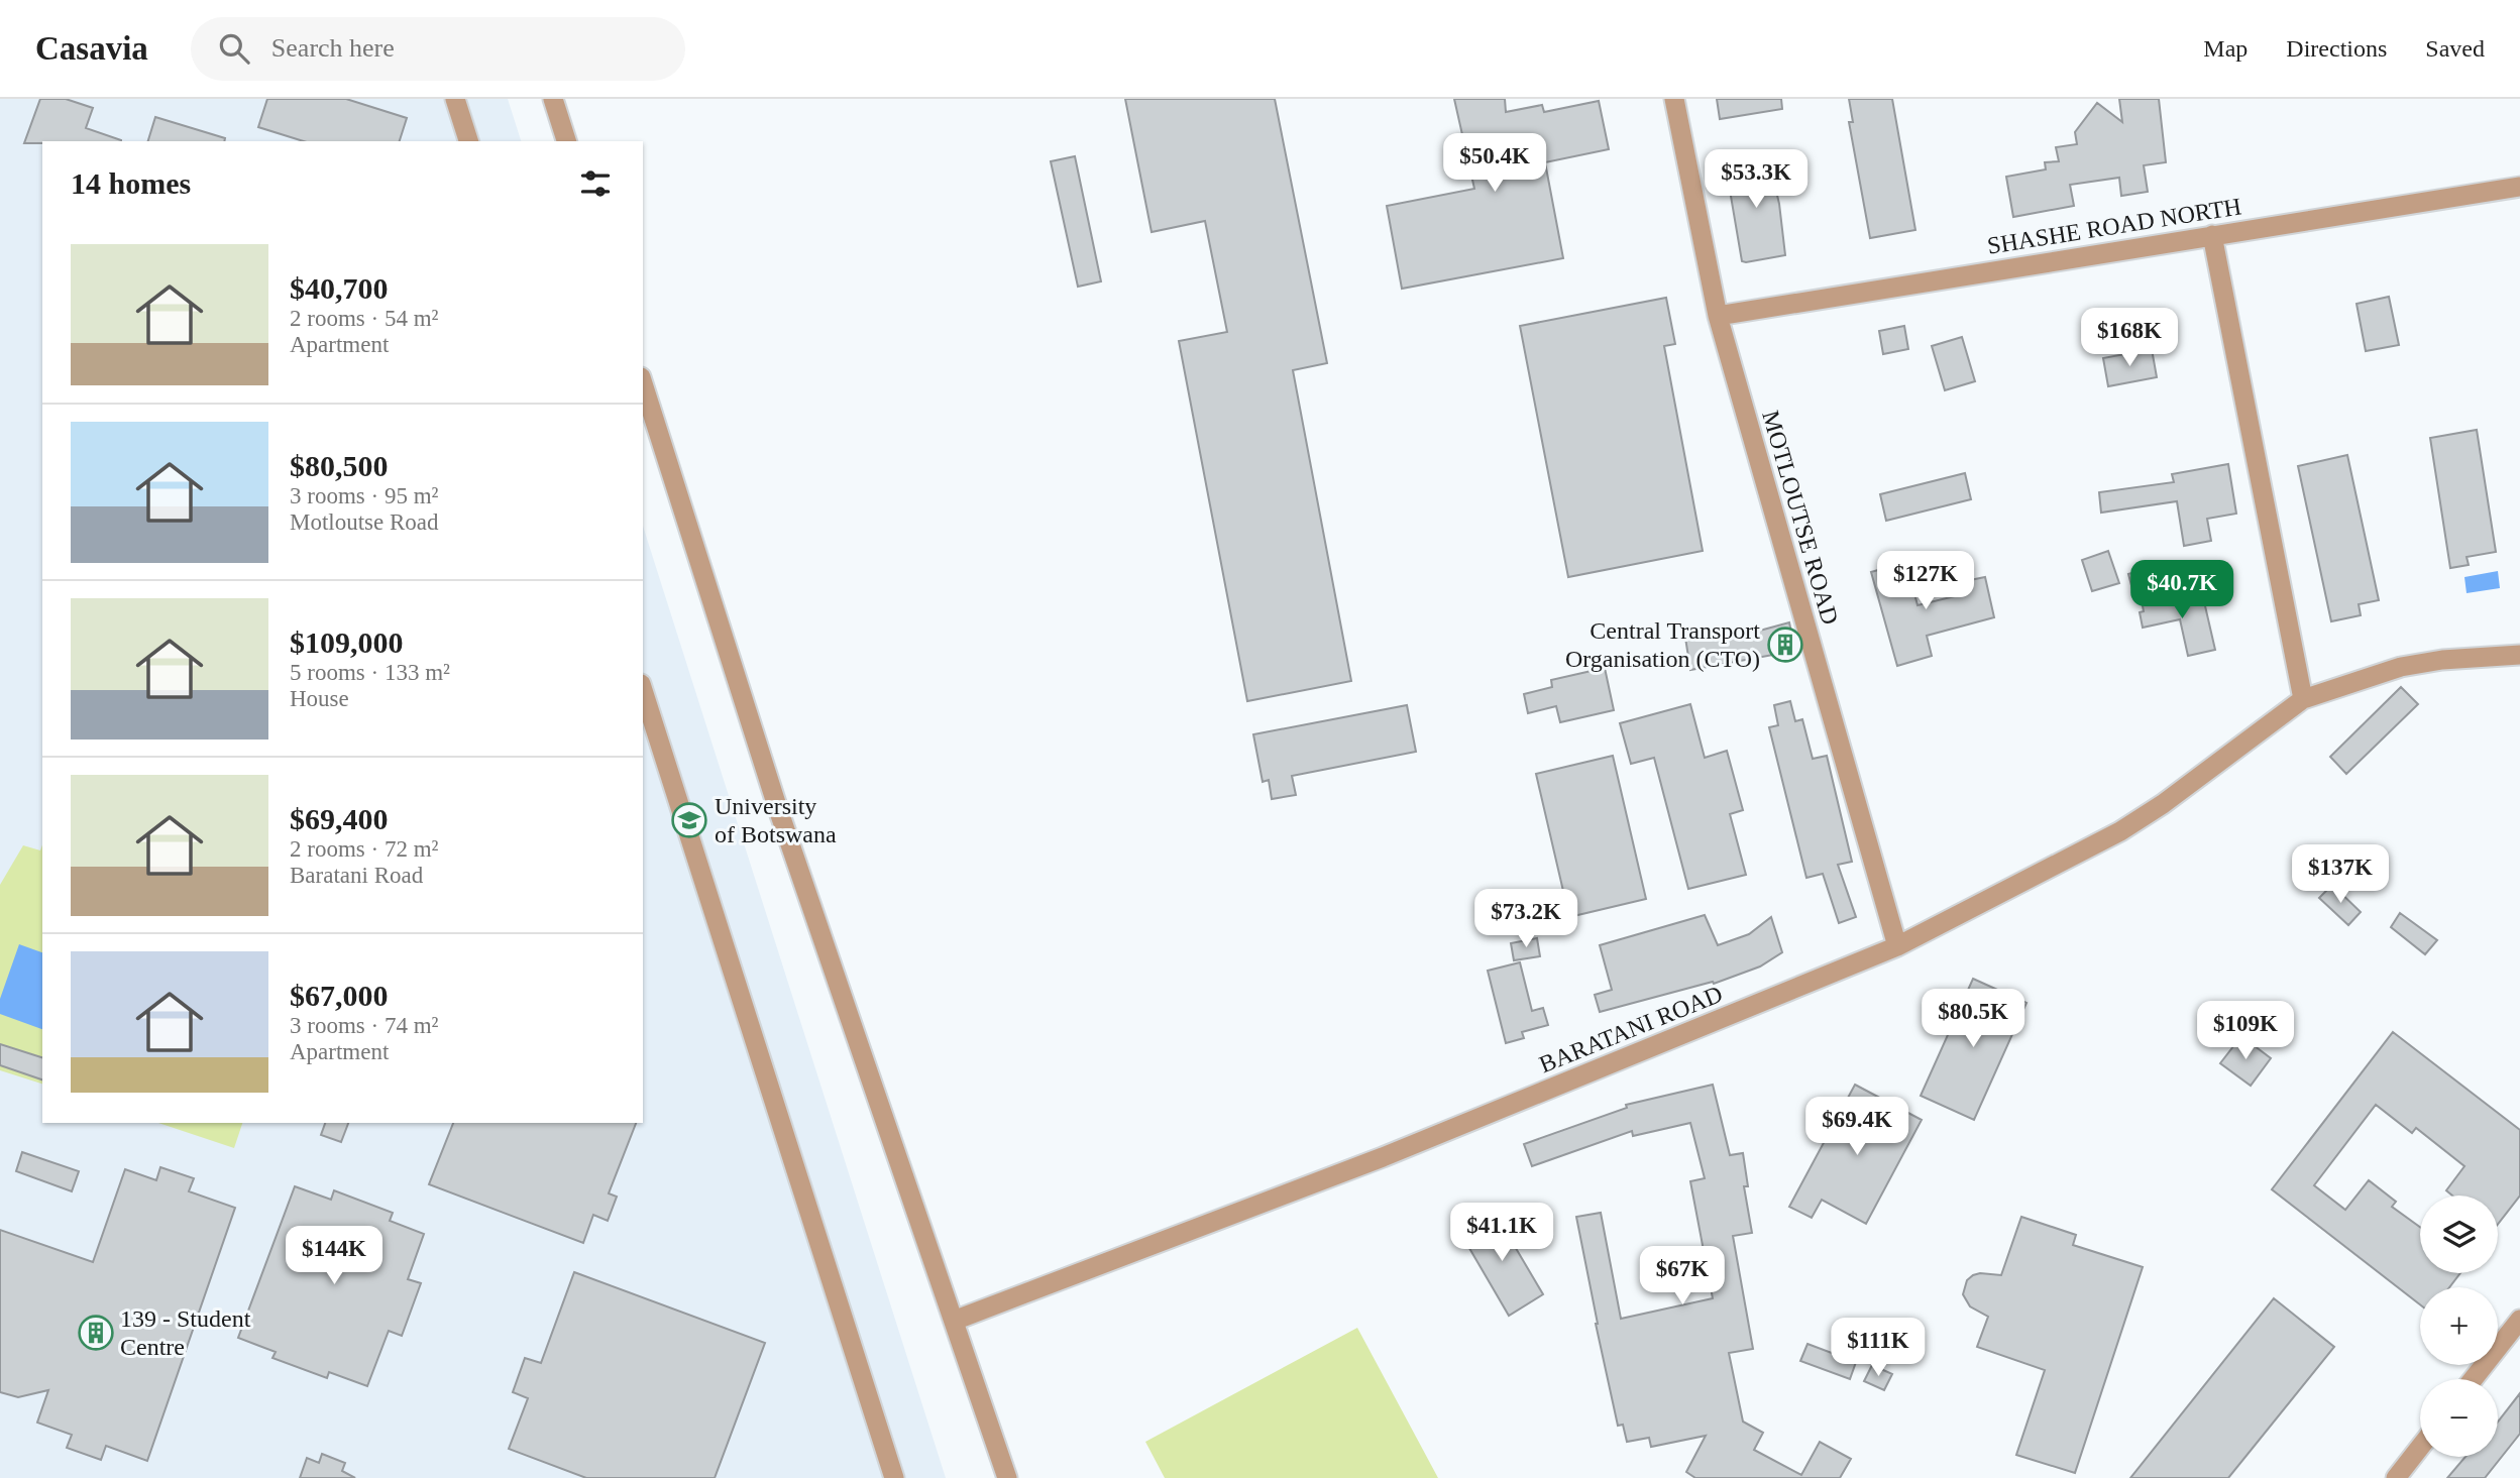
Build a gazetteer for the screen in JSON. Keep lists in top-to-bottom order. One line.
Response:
{"streets":{"street":["SHASHE ROAD NORTH","MOTLOUTSE ROAD","BARATANI ROAD"]},"crossings":[["SHASHE ROAD NORTH","MOTLOUTSE ROAD"],["MOTLOUTSE ROAD","BARATANI ROAD"]],"places":{"building":["Central Transport Organisation (CTO)","139 - Student Centre"],"school or university":["University of Botswana"]},"page":{"header":"Casavia","search":"Search here","nav":["Map","Directions","Saved"],"price":["$50.4K","$53.3K","$168K","$127K","$40.7K","$137K","$73.2K","$80.5K","$109K","$69.4K","$41.1K","$144K","$67K","$111K"],"heading":"14 homes","list":[{"name":"$40,700","note":"2 rooms · 54 m² · Apartment"},{"name":"$80,500","note":"3 rooms · 95 m² · Motloutse Road"},{"name":"$109,000","note":"5 rooms · 133 m² · House"},{"name":"$69,400","note":"2 rooms · 72 m² · Baratani Road"},{"name":"$67,000","note":"3 rooms · 74 m² · Apartment"}],"map_buttons":["+","−"]}}
